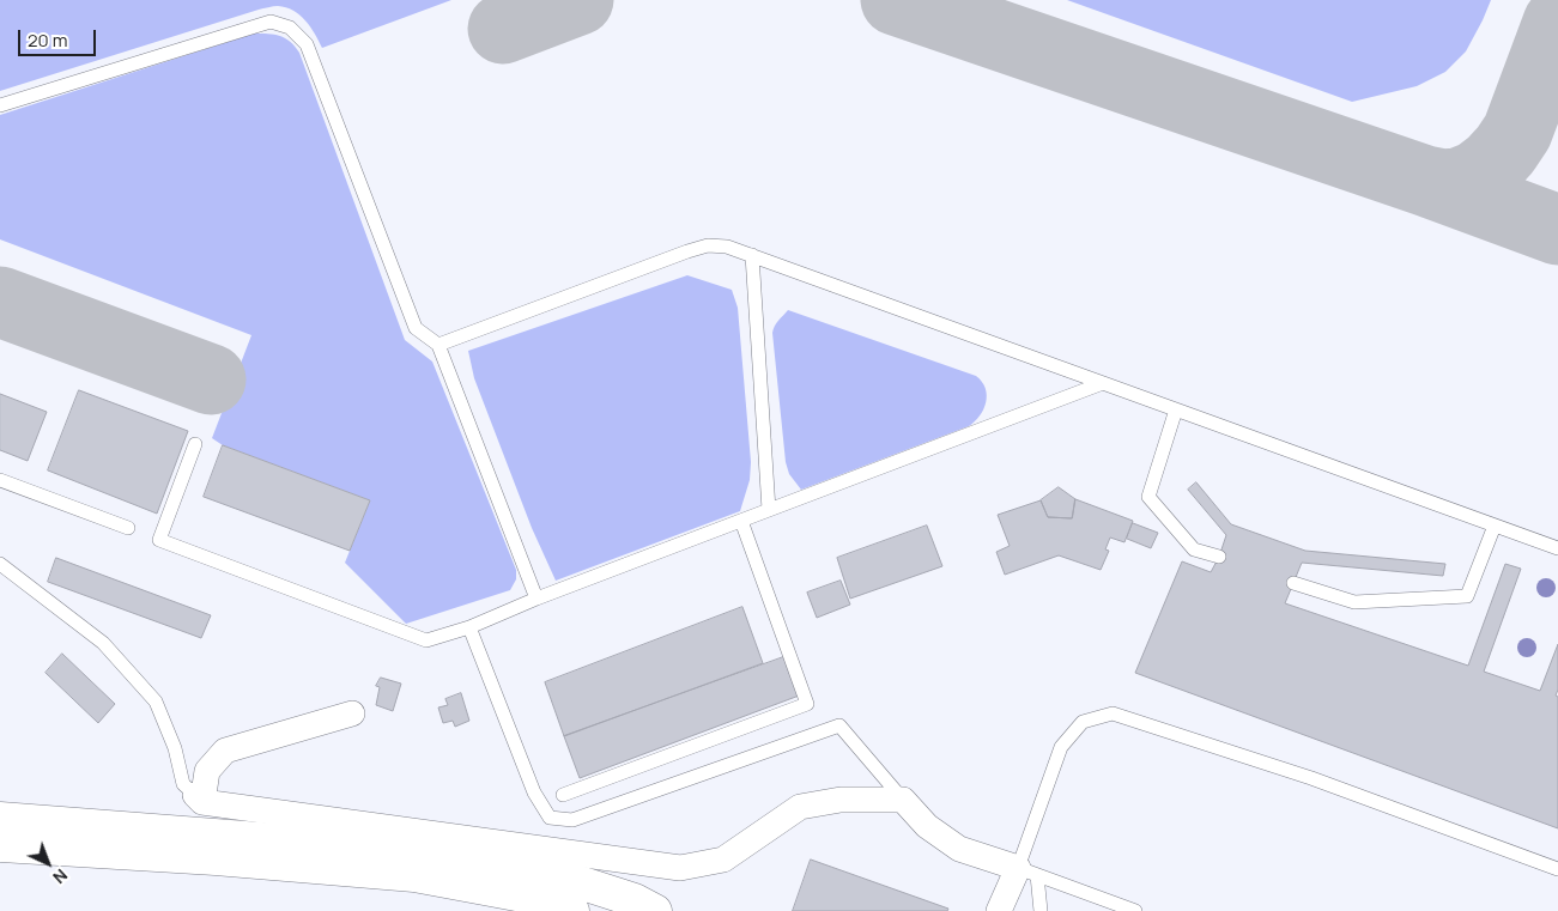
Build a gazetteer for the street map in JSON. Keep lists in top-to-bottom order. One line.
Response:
{"scale_bar":"20 m","north":"bottom right"}
